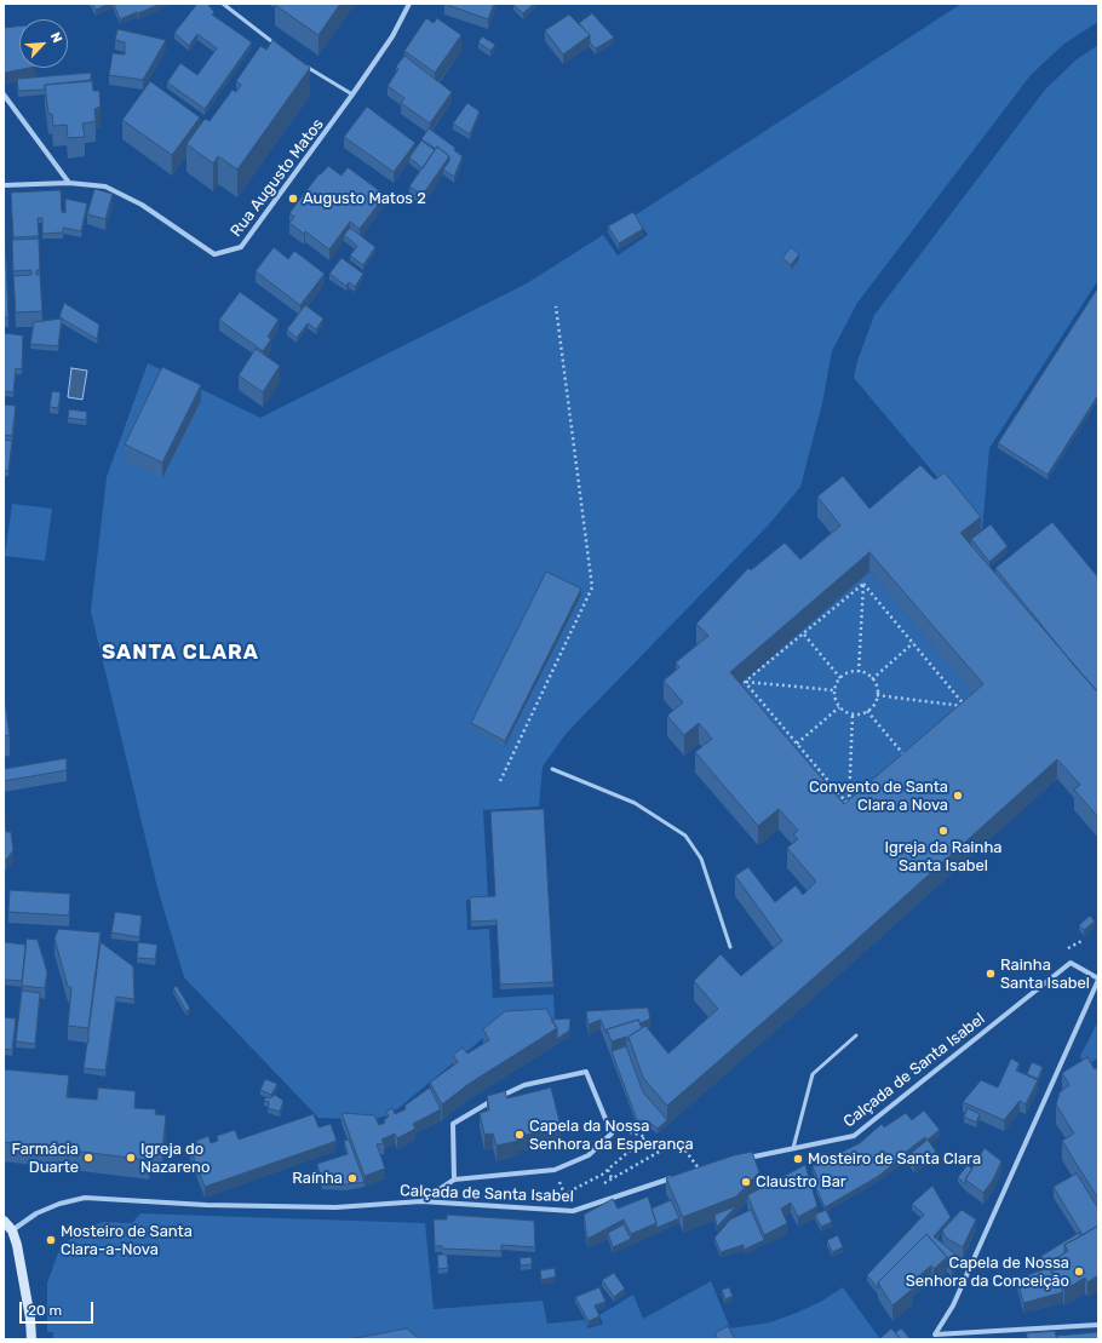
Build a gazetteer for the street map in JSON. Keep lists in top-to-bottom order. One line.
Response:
{"streets":{"street":["Rua Augusto Matos","Calçada de Santa Isabel"]},"districts":["SANTA CLARA"],"places":["Augusto Matos 2","Convento de Santa Clara a Nova","Igreja da Rainha Santa Isabel","Rainha Santa Isabel","Capela da Nossa Senhora da Esperança","Farmácia Duarte","Igreja do Nazareno","Mosteiro de Santa Clara","Raínha","Claustro Bar","Mosteiro de Santa Clara-a-Nova","Capela de Nossa Senhora da Conceição"],"scale_bar":"20 m","north":"top right"}
